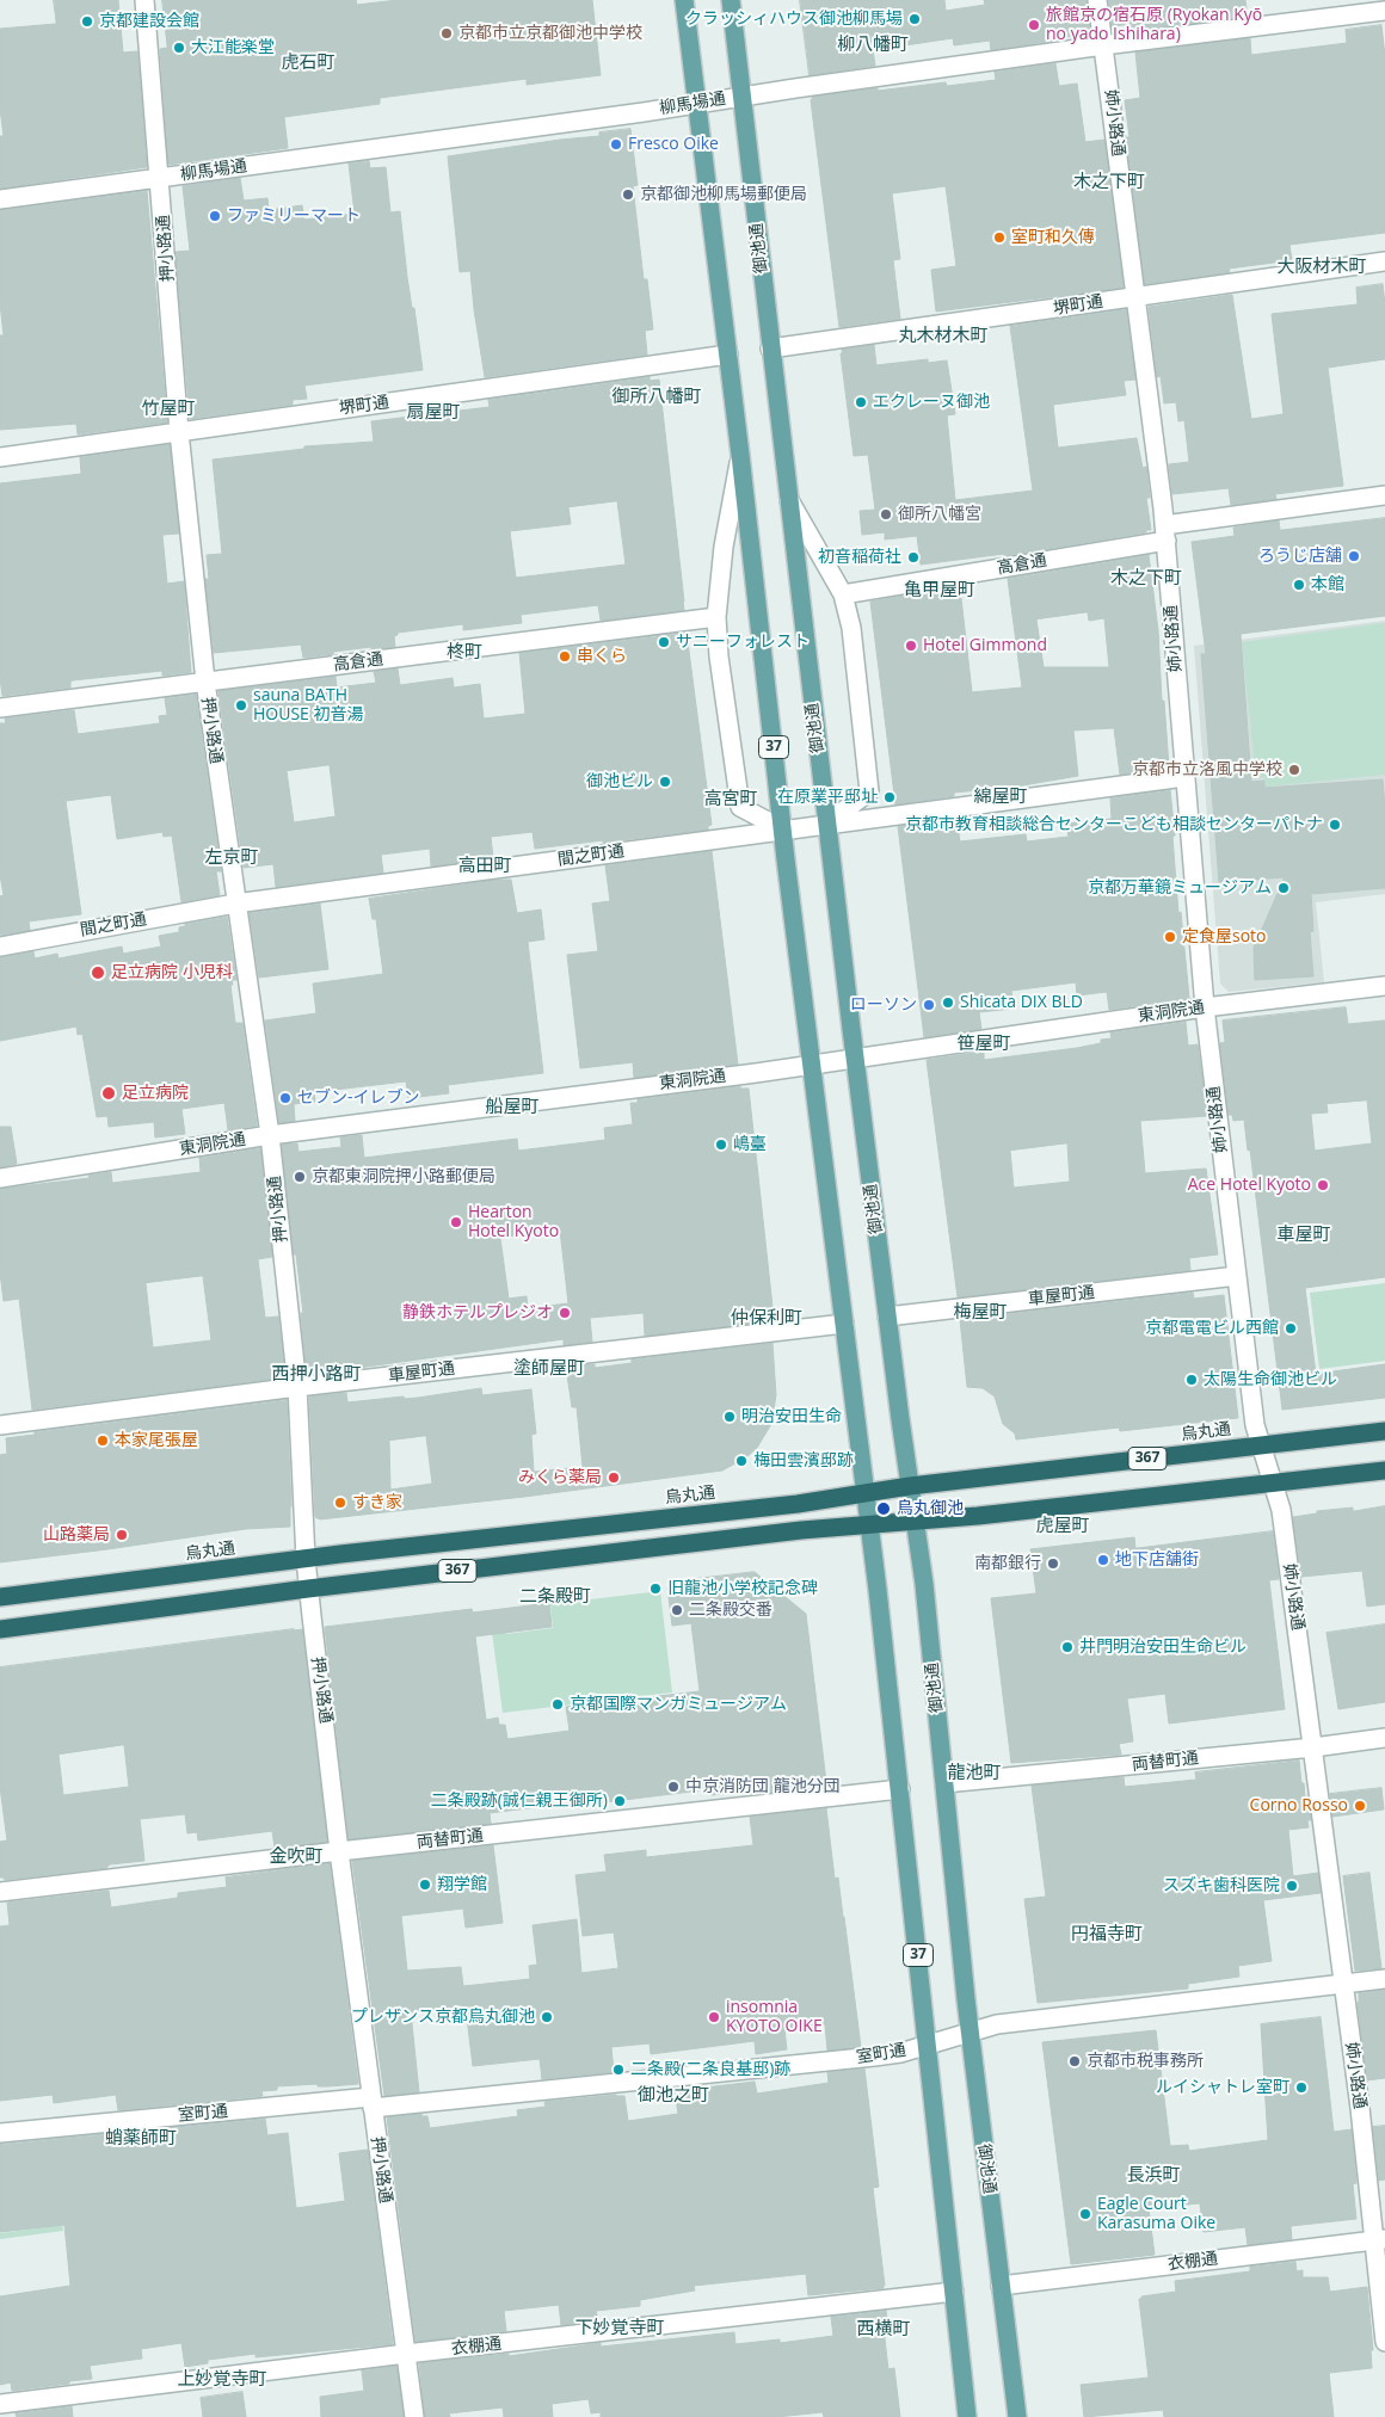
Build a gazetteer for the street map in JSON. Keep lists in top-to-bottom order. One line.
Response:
{"streets":{"highway":["烏丸通","367"],"main road":["御池通","37"],"street":["柳馬場通","姉小路通","押小路通","堺町通","高倉通","間之町通","東洞院通","車屋町通","両替町通","室町通","衣棚通"]},"crossings":[["柳馬場通","姉小路通"],["柳馬場通","押小路通"],["柳馬場通","御池通"],["柳馬場通","37"],["姉小路通","堺町通"],["姉小路通","高倉通"],["姉小路通","間之町通"],["姉小路通","東洞院通"],["姉小路通","車屋町通"],["姉小路通","烏丸通"],["姉小路通","367"],["姉小路通","両替町通"],["姉小路通","室町通"],["姉小路通","衣棚通"],["押小路通","堺町通"],["押小路通","高倉通"],["押小路通","間之町通"],["押小路通","東洞院通"],["押小路通","車屋町通"],["押小路通","烏丸通"],["押小路通","367"],["押小路通","両替町通"],["押小路通","室町通"],["押小路通","衣棚通"],["御池通","堺町通"],["御池通","間之町通"],["御池通","東洞院通"],["御池通","車屋町通"],["御池通","烏丸通"],["御池通","367"],["御池通","両替町通"],["御池通","室町通"],["御池通","衣棚通"],["堺町通","37"],["37","間之町通"],["37","東洞院通"],["37","車屋町通"],["37","烏丸通"],["37","367"],["37","両替町通"],["37","室町通"],["37","衣棚通"]],"districts":["柳八幡町","虎石町","木之下町","大阪材木町","丸木材木町","御所八幡町","竹屋町","扇屋町","木之下町","亀甲屋町","柊町","綿屋町","高宮町","左京町","高田町","笹屋町","船屋町","車屋町","梅屋町","仲保利町","塗師屋町","西押小路町","虎屋町","二条殿町","龍池町","金吹町","円福寺町","御池之町","蛸薬師町","長浜町","下妙覚寺町","西横町","上妙覚寺町"],"places":["クラッシィハウス御池柳馬場","京都建設会館","旅館京の宿石原 (Ryokan Kyō no yado Ishihara)","京都市立京都御池中学校","大江能楽堂","Fresco Oike","京都御池柳馬場郵便局","ファミリーマート","室町和久傳","エクレーヌ御池","御所八幡宮","ろうじ店舗","初音稲荷社","本館","サニーフォレスト","Hotel Gimmond","串くら","sauna BATH HOUSE 初音湯","京都市立洛風中学校","御池ビル","在原業平邸址","京都市教育相談総合センターこども相談センターパトナ","京都万華鏡ミュージアム","定食屋soto","足立病院 小児科","Shicata DIX BLD","ローソン","足立病院","セブン-イレブン","嶋臺","京都東洞院押小路郵便局","Ace Hotel Kyoto","Hearton Hotel Kyoto","静鉄ホテルプレジオ","京都電電ビル西館","太陽生命御池ビル","明治安田生命","本家尾張屋","梅田雲濱邸跡","みくら薬局","すき家","烏丸御池","山路薬局","地下店舗街","南都銀行","旧龍池小学校記念碑","二条殿交番","井門明治安田生命ビル","京都国際マンガミュージアム","中京消防団 龍池分団","二条殿跡(誠仁親王御所)","Corno Rosso","翔学館","スズキ歯科医院","プレザンス京都烏丸御池","insomnia KYOTO OIKE","京都市税事務所","二条殿(二条良基邸)跡","ルイシャトレ室町","Eagle Court Karasuma Oike"]}
